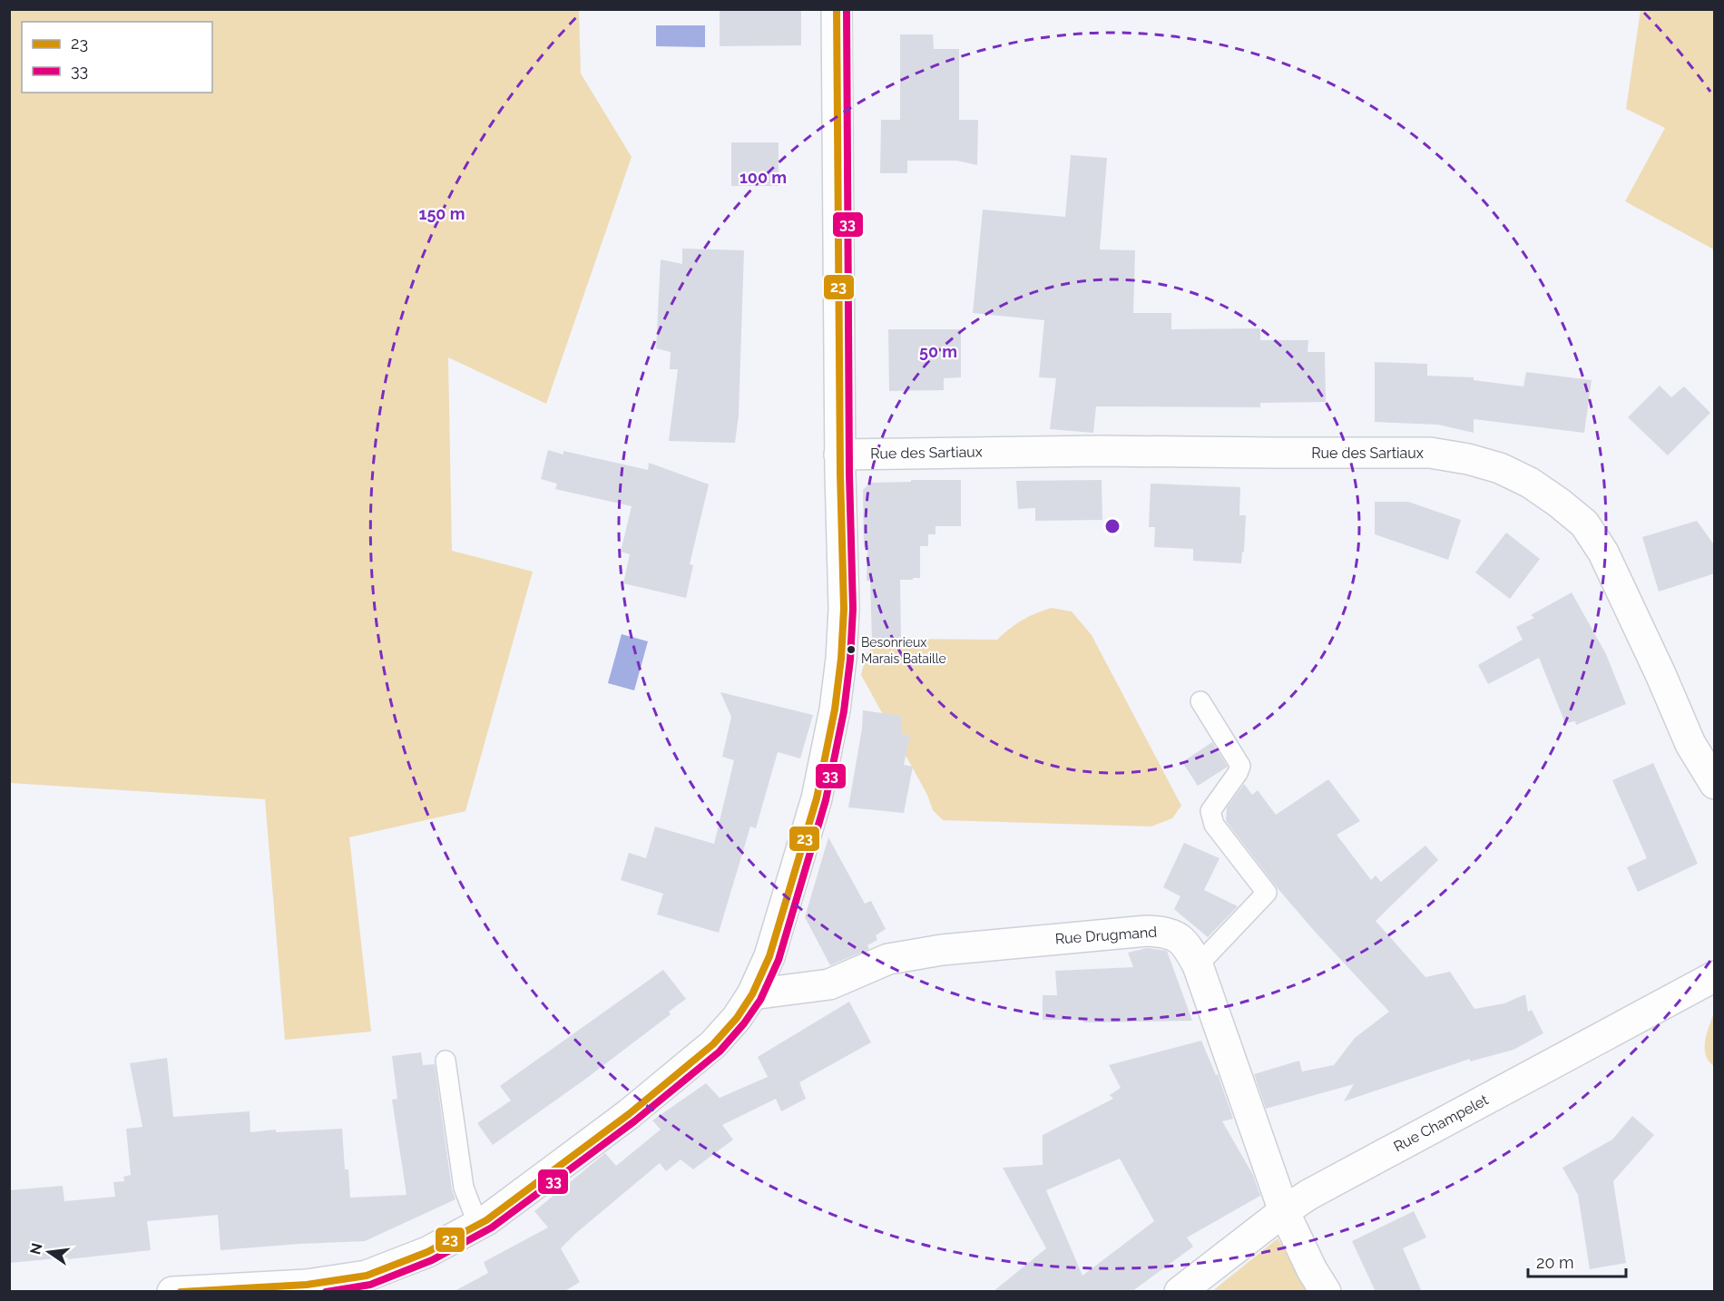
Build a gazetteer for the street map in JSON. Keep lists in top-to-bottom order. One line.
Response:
{"streets":{"street":["Rue des Sartiaux","Rue Drugmand","Rue Champelet"]},"crossings":[["Rue Drugmand","Rue Champelet"]],"places":["Besonrieux Marais Bataille"],"lines":["transit line 23","transit line 33"],"legend":["23","33"],"scale_bar":"20 m","north":"left","rings":["100 m","150 m","50 m"]}
